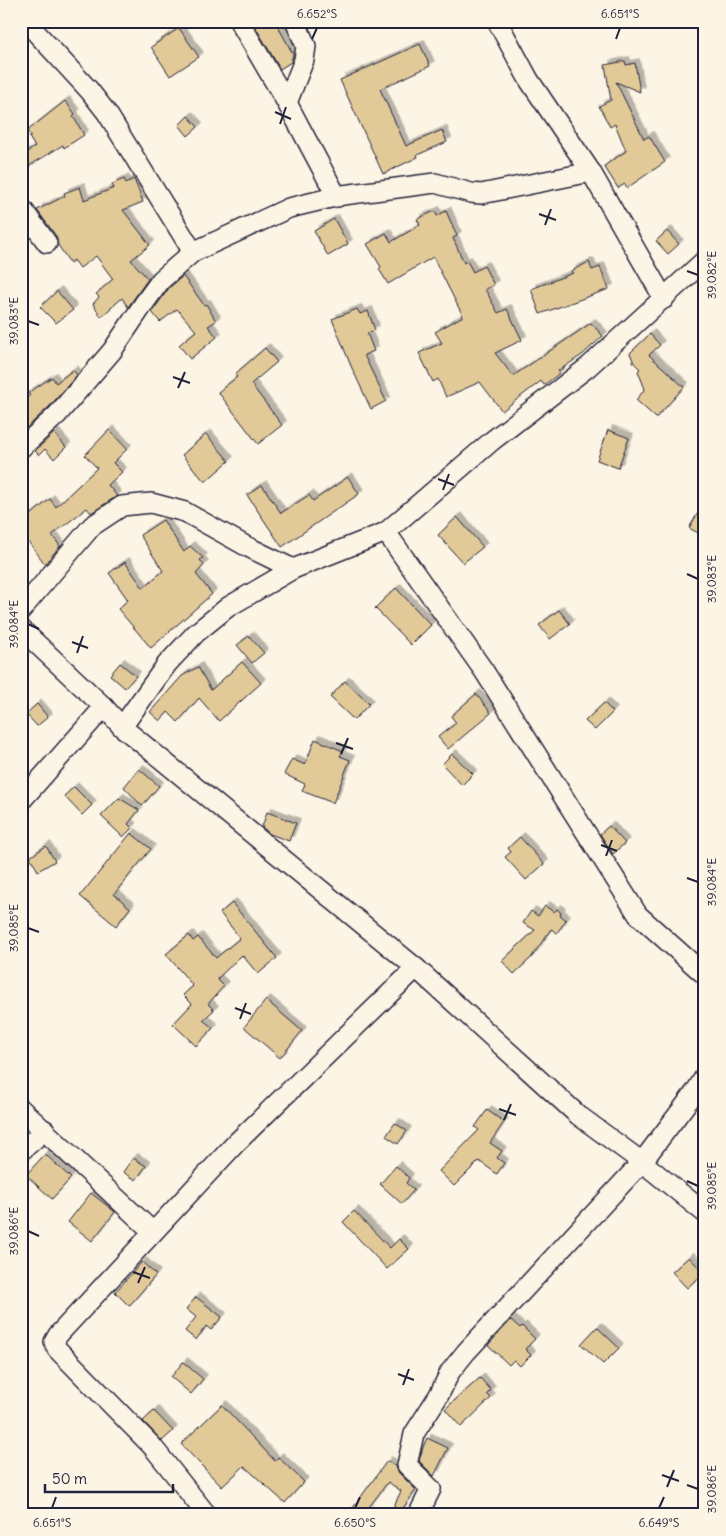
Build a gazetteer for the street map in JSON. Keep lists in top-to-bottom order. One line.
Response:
{"scale_bar":"50 m","coordinates":["6.652°S","6.651°S","39.082°E","39.083°E","39.084°E","39.085°E","39.086°E","6.650°S","6.649°S"]}
